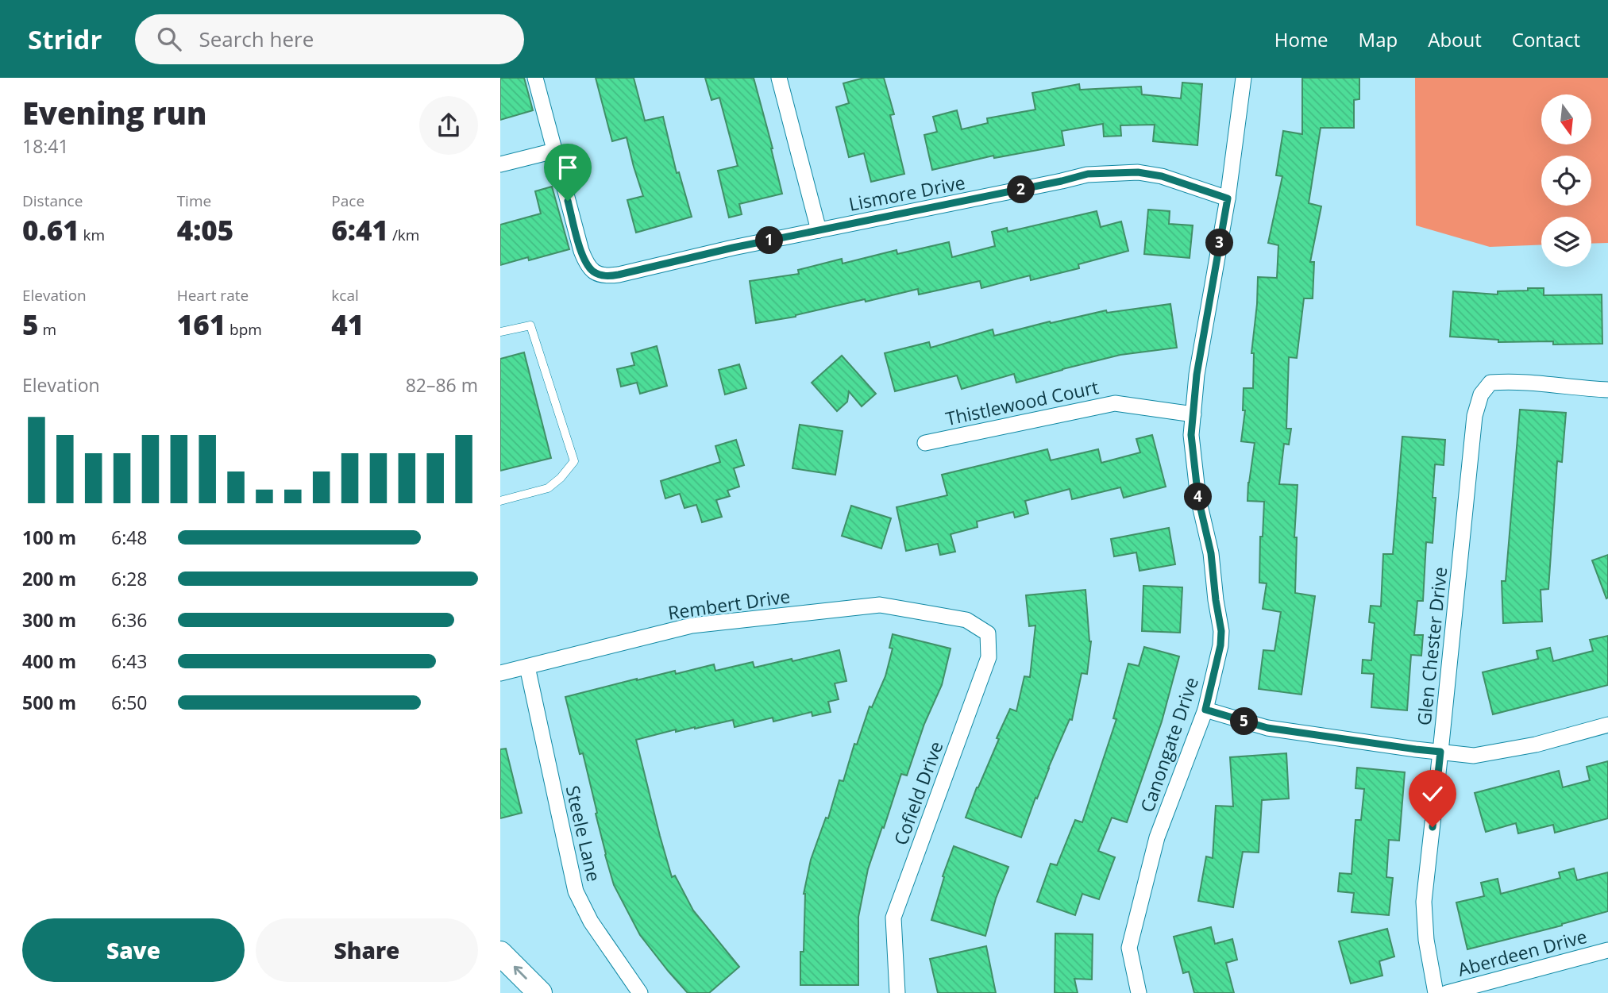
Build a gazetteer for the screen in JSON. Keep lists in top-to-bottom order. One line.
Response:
{"streets":{"street":["Lismore Drive","Thistlewood Court","Rembert Drive","Glen Chester Drive","Canongate Drive","Cofield Drive","Steele Lane","Aberdeen Drive"]},"crossings":[["Lismore Drive","Canongate Drive"],["Thistlewood Court","Canongate Drive"],["Rembert Drive","Cofield Drive"],["Rembert Drive","Steele Lane"]],"north":"bottom","page":{"header":"Stridr","search":"Search here","nav":["Home","Map","About","Contact"],"heading":["Evening run","18:41"],"stats":[["Distance","0.61 km"],["Time","4:05"],["Pace","6:41 /km"],["Elevation","5 m"],["Heart rate","161 bpm"],["kcal","41"]],"pins":["2","1","3","4","5"],"chart":["Elevation","82–86 m"],"list":[{"name":"100 m","note":"6:48"},{"name":"200 m","note":"6:28"},{"name":"300 m","note":"6:36"},{"name":"400 m","note":"6:43"},{"name":"500 m","note":"6:50"}],"buttons":["Save","Share"]}}
